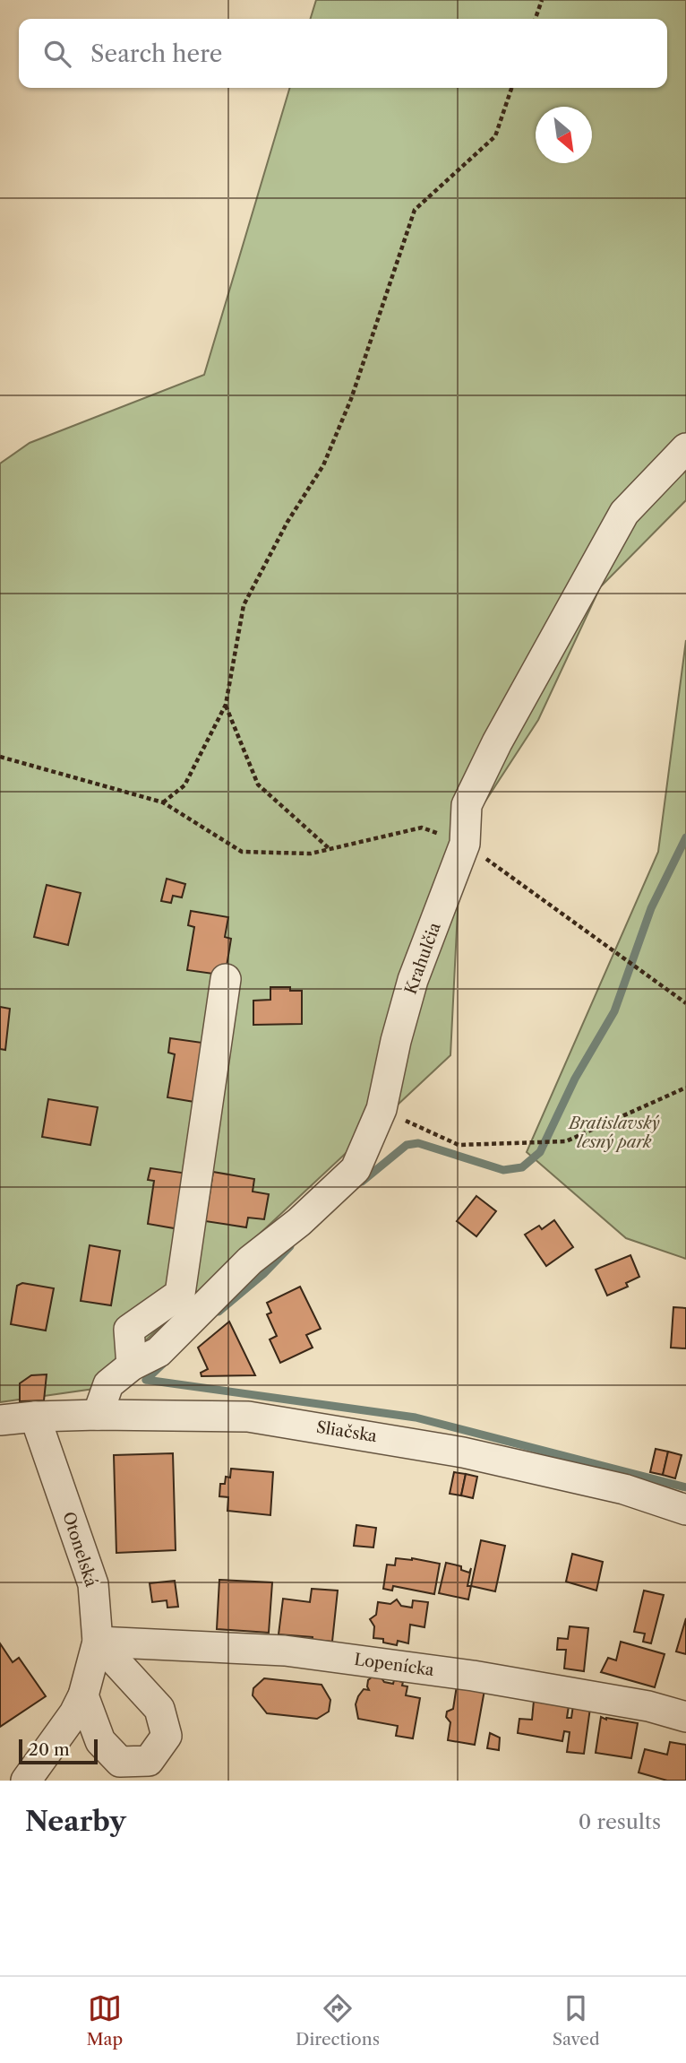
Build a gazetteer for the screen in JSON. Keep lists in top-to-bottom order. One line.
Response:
{"streets":{"street":["Krahulčia","Sliačska","Otonelská","Lopenícka"]},"crossings":[["Krahulčia","Sliačska"],["Sliačska","Otonelská"],["Otonelská","Lopenícka"]],"parks":["Bratislavský lesný park"],"scale_bar":"20 m","north":"bottom right","page":{"search":"Search here","scale":"20 m","heading":["Nearby","0 results"],"nav":["Map","Directions","Saved"]}}
